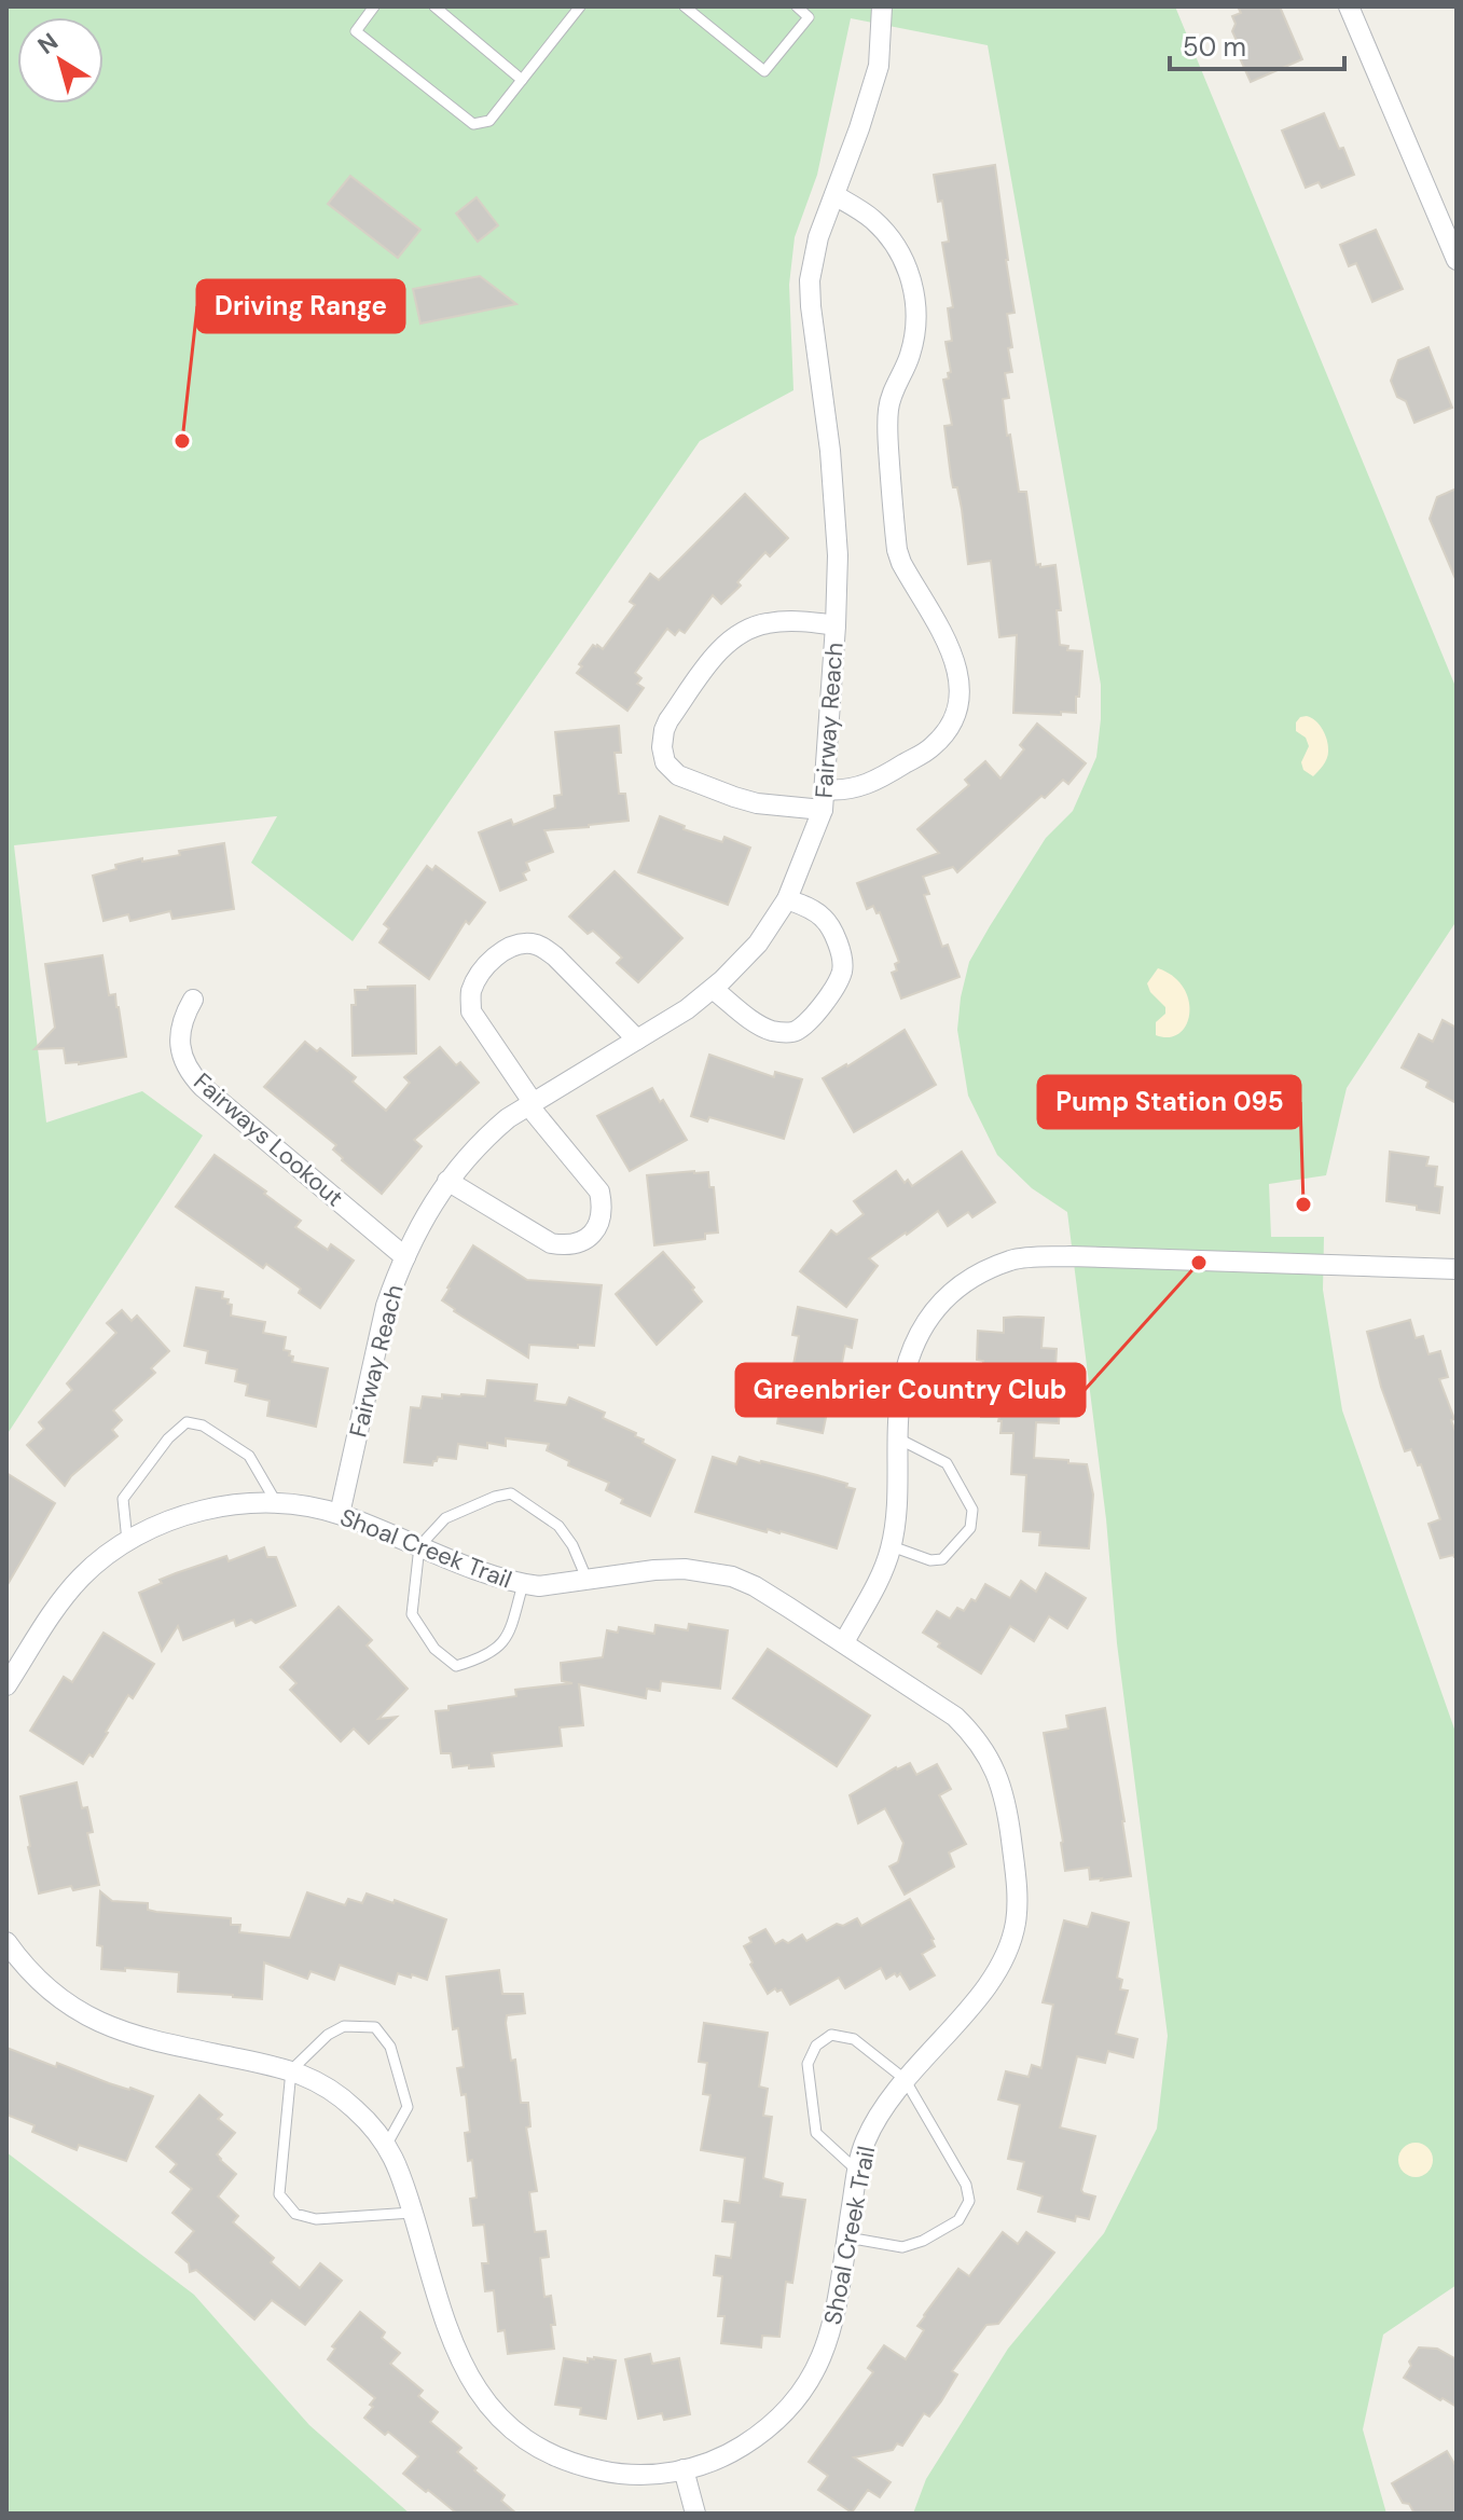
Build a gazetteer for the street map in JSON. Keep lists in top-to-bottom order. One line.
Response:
{"streets":{"street":["Fairway Reach","Fairways Lookout","Shoal Creek Trail"]},"crossings":[["Fairway Reach","Fairways Lookout"],["Fairway Reach","Shoal Creek Trail"]],"places":["Driving Range","Pump Station 095","Greenbrier Country Club"],"scale_bar":"50 m","north":"top left"}
